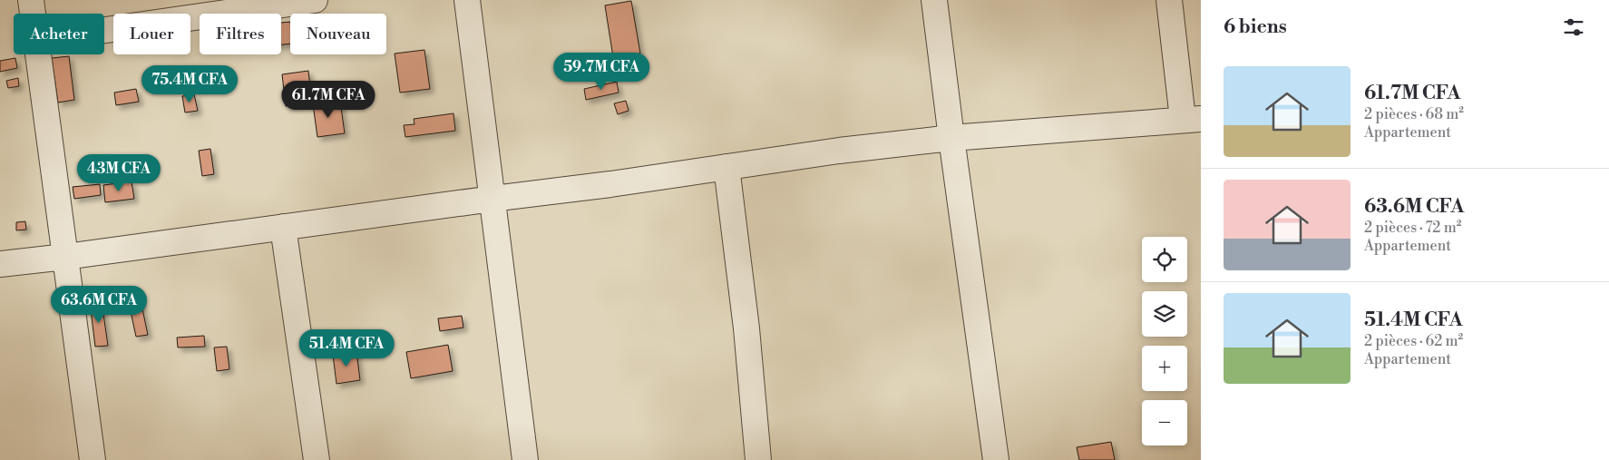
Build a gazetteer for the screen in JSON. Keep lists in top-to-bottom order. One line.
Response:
{"page":{"heading":"6 biens","chip":["Acheter","Louer","Filtres","Nouveau"],"price":["59.7M CFA","75.4M CFA","61.7M CFA","43M CFA","63.6M CFA","51.4M CFA"],"list":[{"name":"61.7M CFA","note":"2 pièces · 68 m² · Appartement"},{"name":"63.6M CFA","note":"2 pièces · 72 m² · Appartement"},{"name":"51.4M CFA","note":"2 pièces · 62 m² · Appartement"}],"map_buttons":["+","−"]}}
